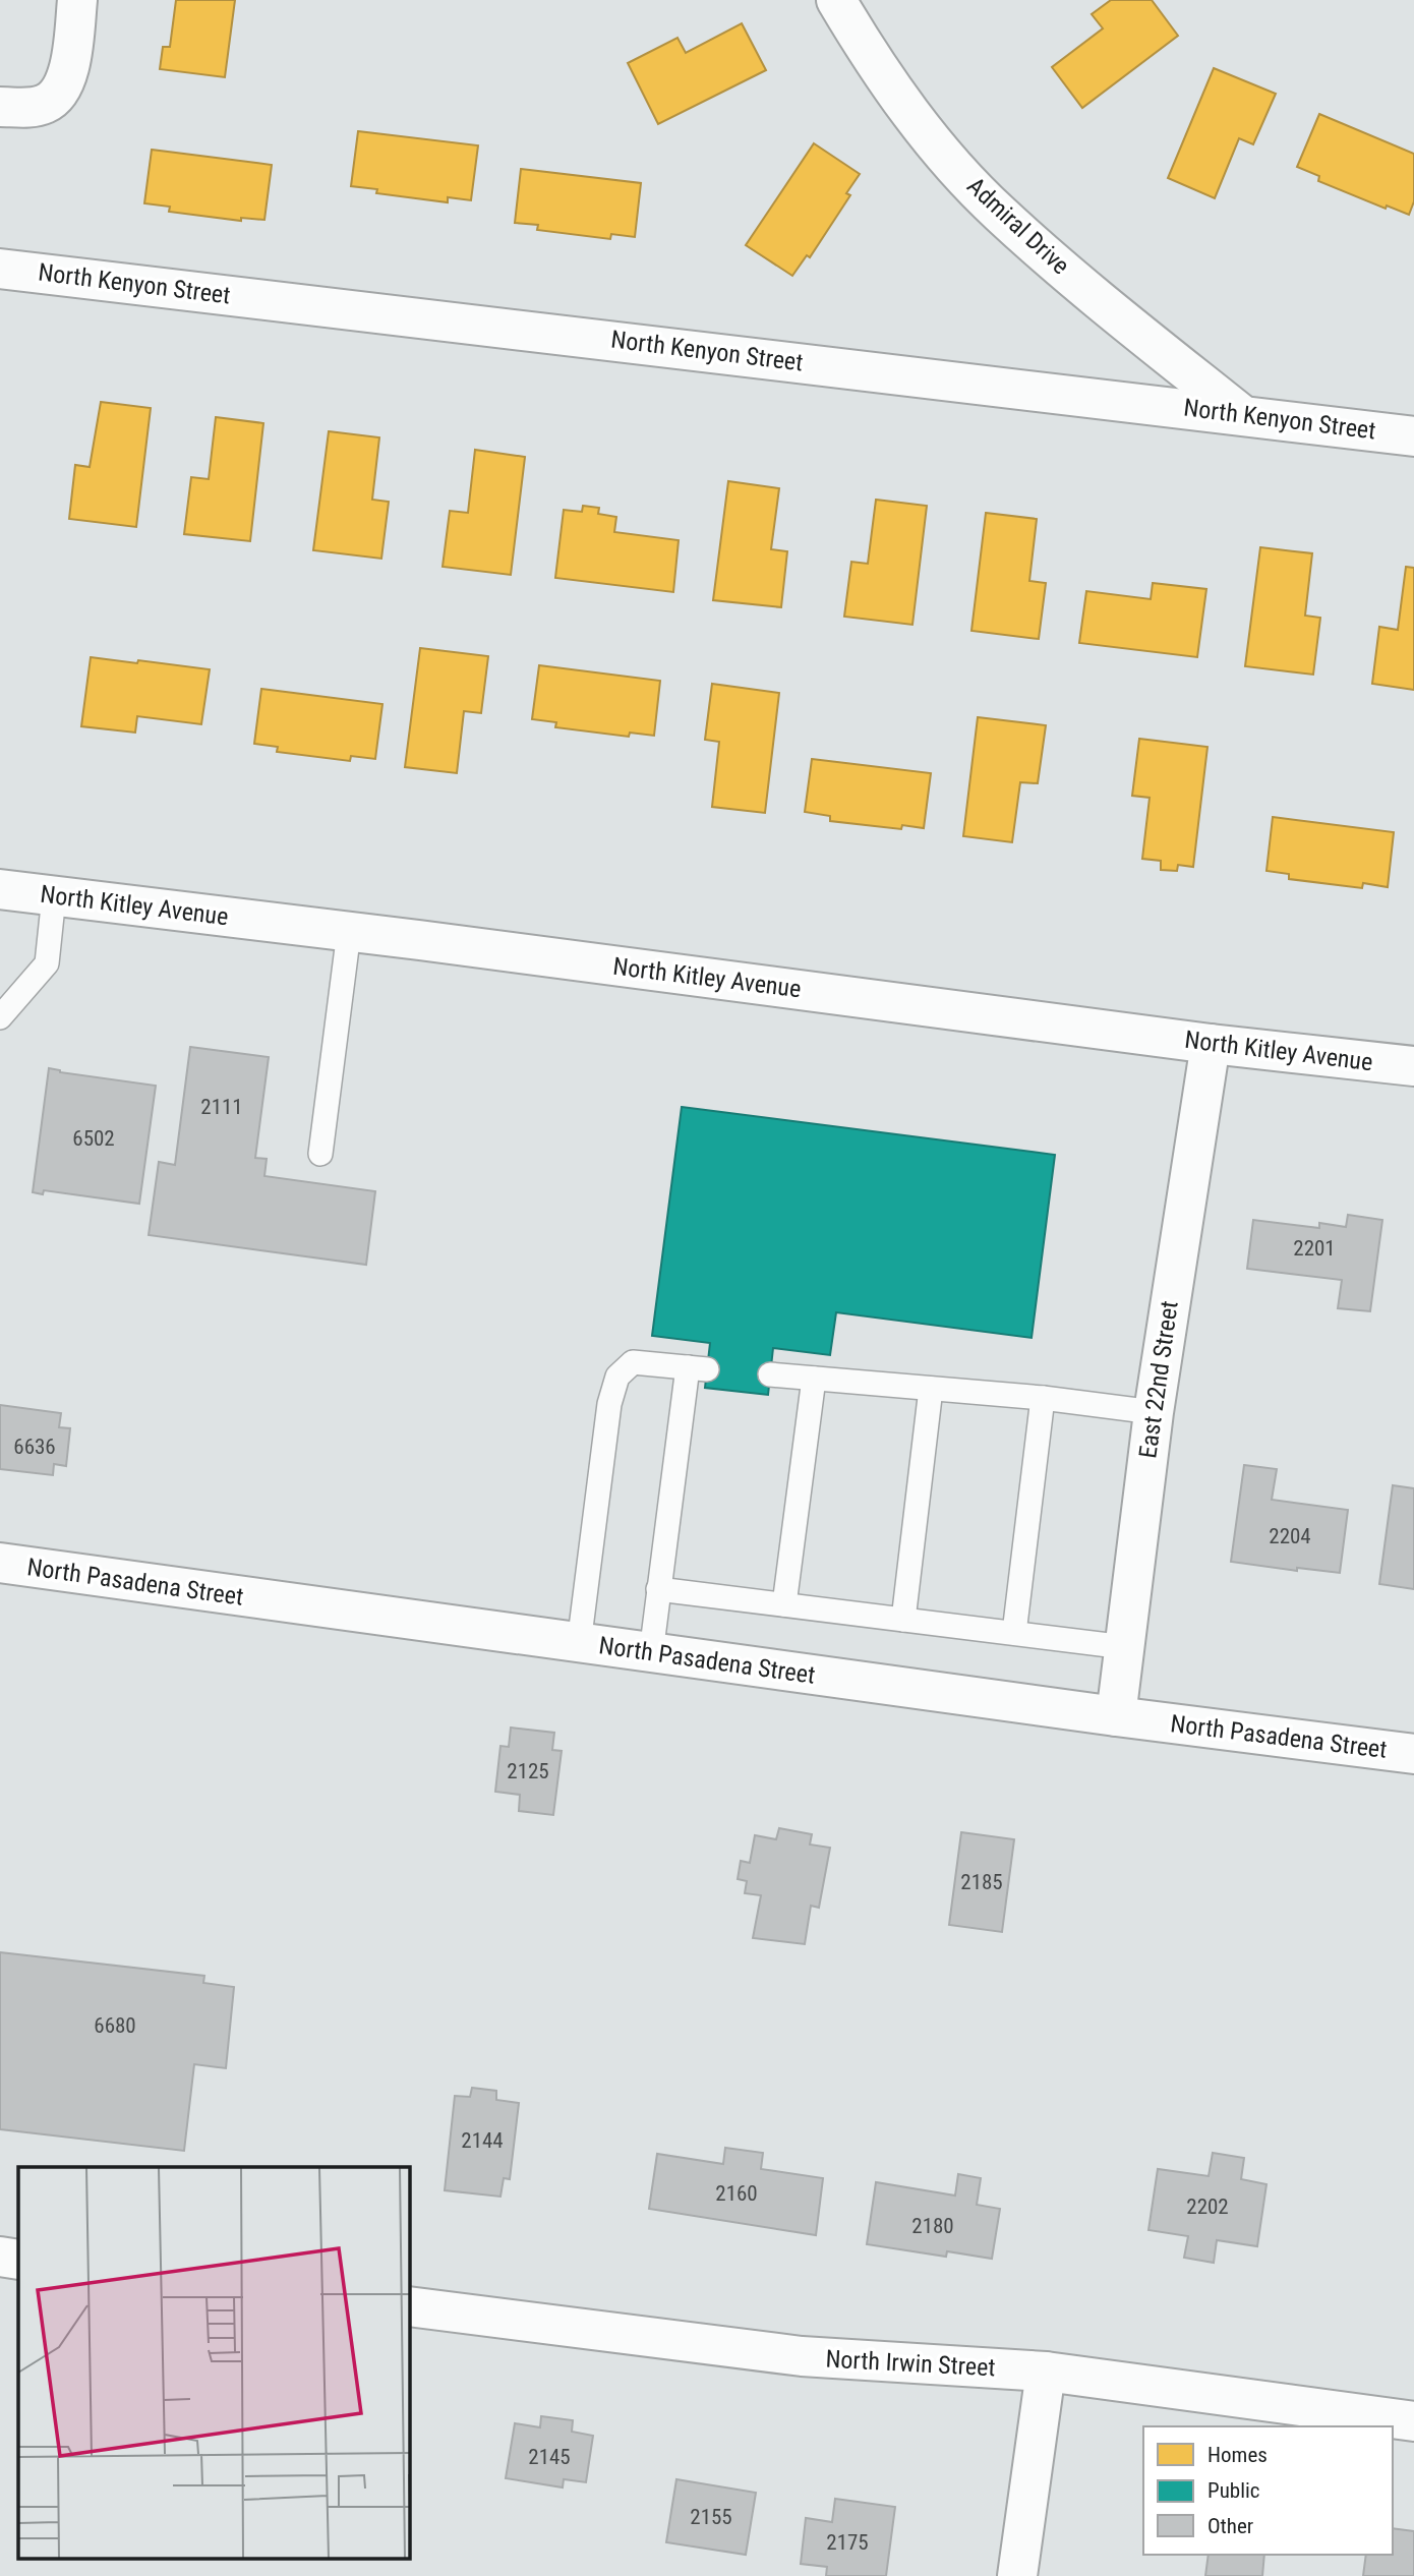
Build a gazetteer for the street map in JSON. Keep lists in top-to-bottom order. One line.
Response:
{"streets":{"street":["Admiral Drive","North Kenyon Street","North Kitley Avenue","East 22nd Street","North Pasadena Street","North Irwin Street"]},"crossings":[["Admiral Drive","North Kenyon Street"],["North Kitley Avenue","East 22nd Street"],["East 22nd Street","North Pasadena Street"]],"house_numbers":["2111","6502","2201","6636","2204","2125","2185","6680","2144","2160","2202","2180","2145","2155","2175"],"legend":["Homes","Public","Other"]}
